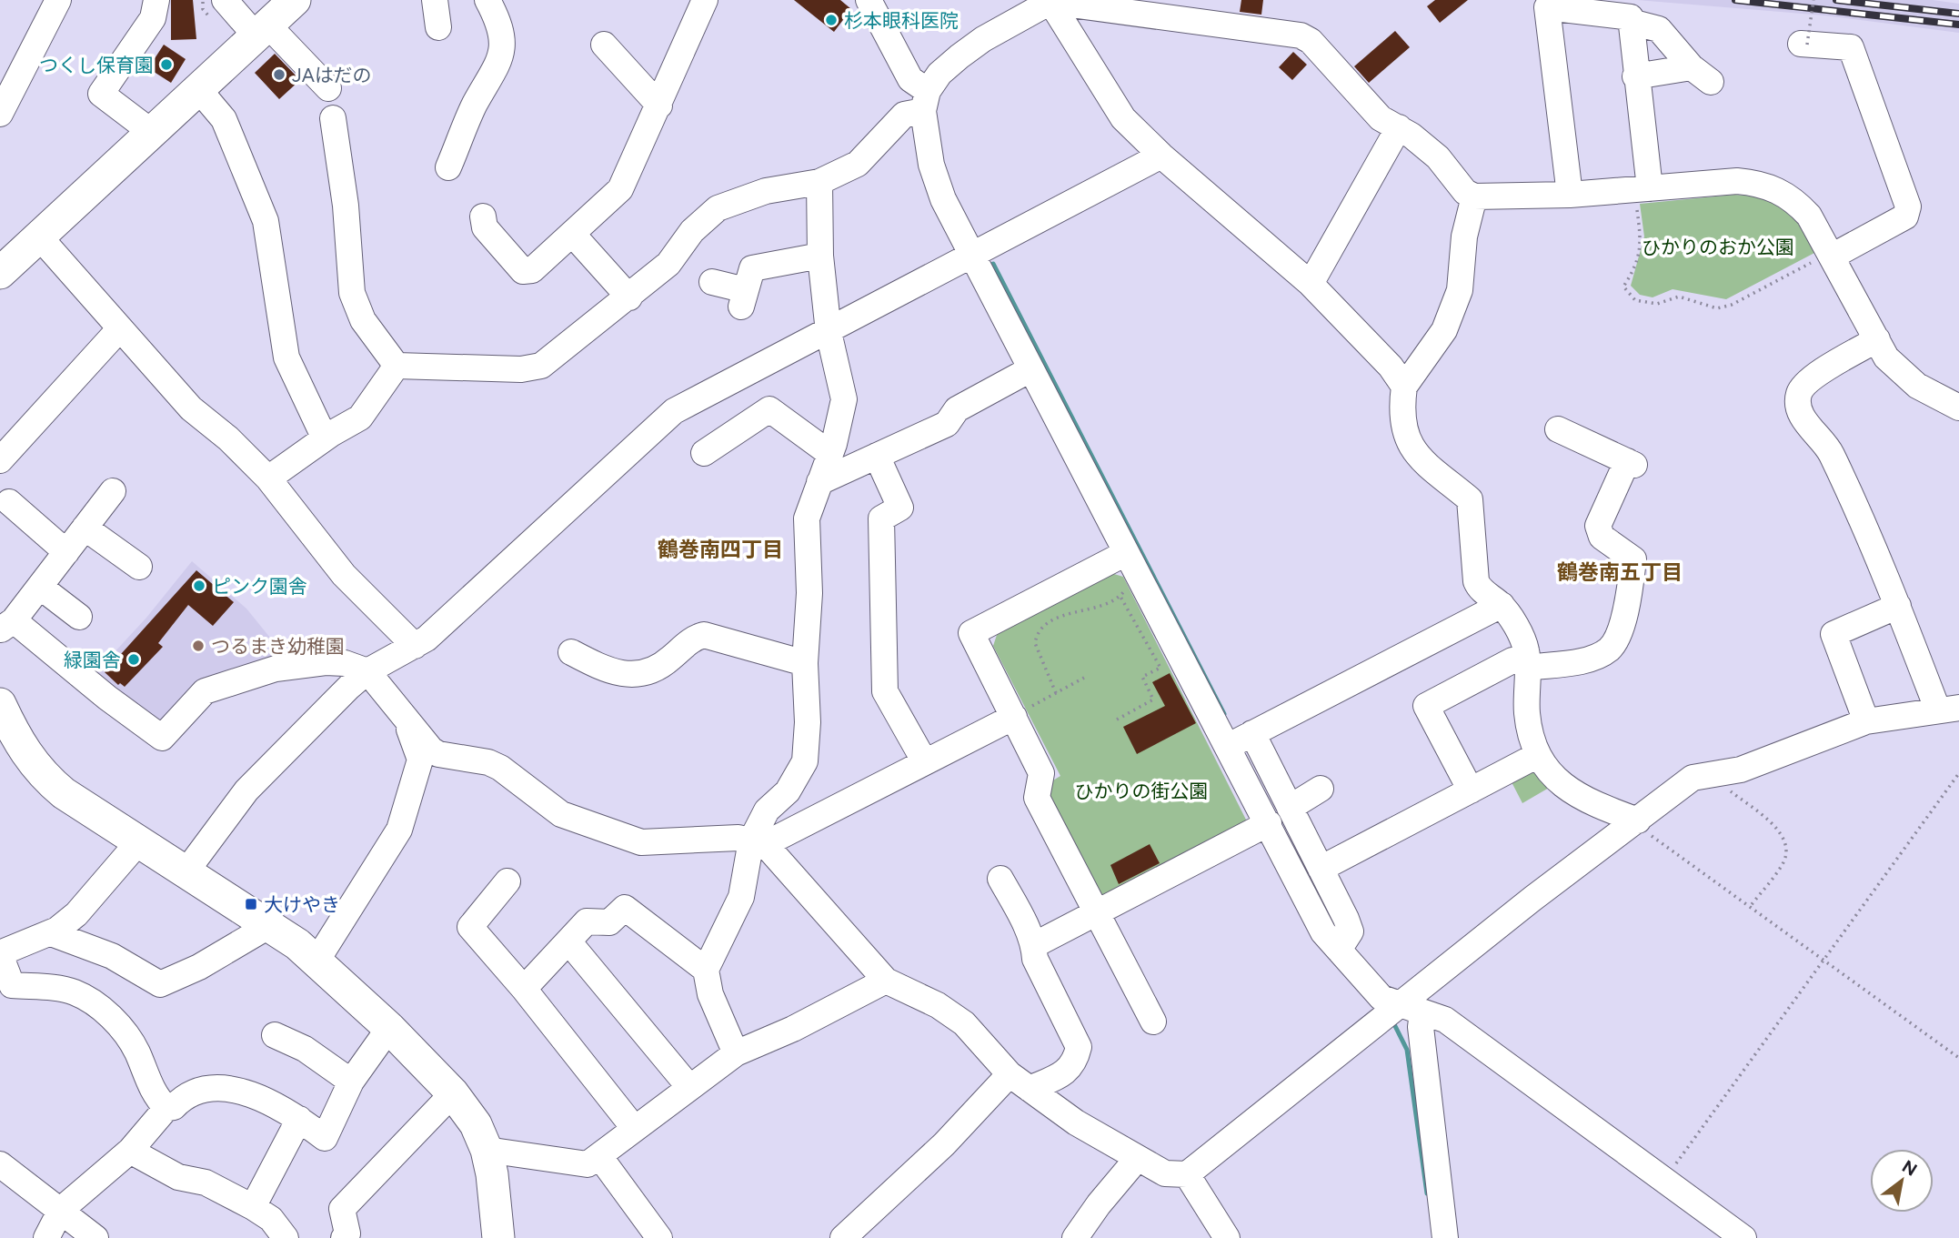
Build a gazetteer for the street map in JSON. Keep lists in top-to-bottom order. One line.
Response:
{"districts":["鶴巻南四丁目","鶴巻南五丁目"],"parks":["ひかりのおか公園","ひかりの街公園"],"places":{"other":["杉本眼科医院","つくし保育園","JAはだの","ピンク園舎","つるまき幼稚園","緑園舎"],"transit":["大けやき"]},"north":"top right"}
